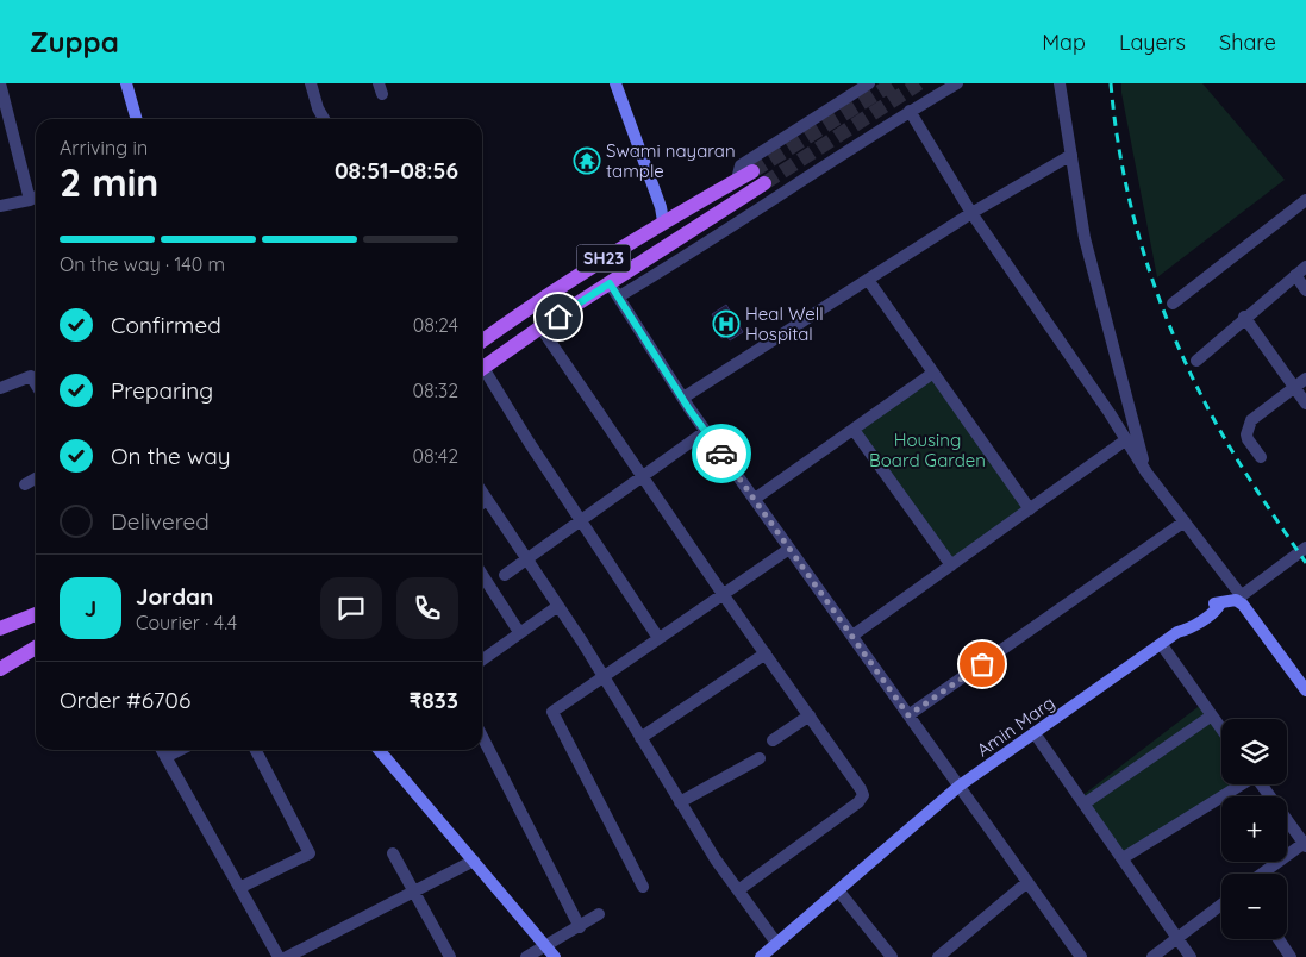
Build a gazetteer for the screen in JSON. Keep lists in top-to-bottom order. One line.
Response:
{"streets":{"main road":["SH23","Amin Marg"]},"parks":["Housing Board Garden"],"places":{"temple":["Swami nayaran tample"],"hospital":["Heal Well Hospital"]},"page":{"header":"Zuppa","nav":["Map","Layers","Share"],"heading":["2 min","Arriving in","08:51–08:56"],"panel":["Jordan","Courier · 4.4","Order #6706","₹833"],"bar":"On the way · 140 m","list":[["Confirmed","08:24"],["Preparing","08:32"],["On the way","08:42"],"Delivered"],"round":"J","map_buttons":["+","−"]}}
